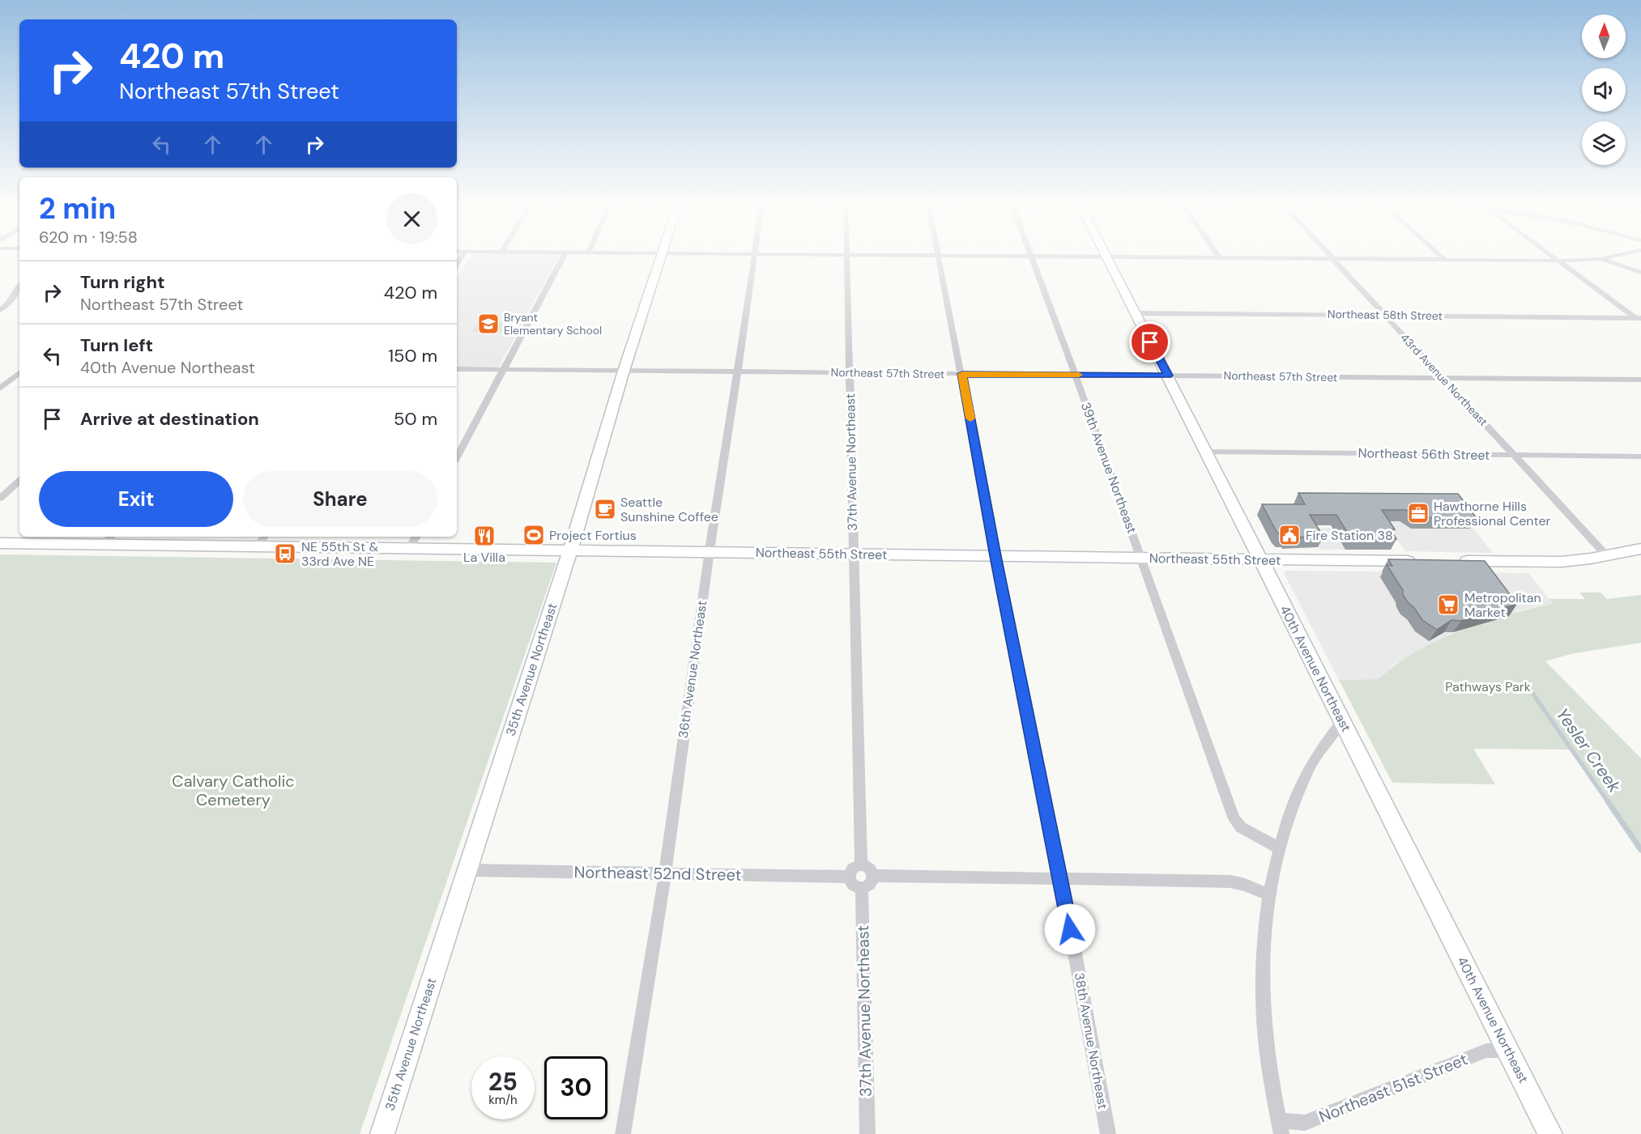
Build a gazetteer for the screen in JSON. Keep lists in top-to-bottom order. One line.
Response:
{"streets":{"main road":["Northeast 55th Street","40th Avenue Northeast","35th Avenue Northeast"],"street":["Northeast 58th Street","Northeast 57th Street","43rd Avenue Northeast","Northeast 56th Street","37th Avenue Northeast","39th Avenue Northeast","36th Avenue Northeast","Northeast 52nd Street","38th Avenue Northeast","Northeast 51st Street"]},"crossings":[["Northeast 58th Street","43rd Avenue Northeast"],["Northeast 58th Street","40th Avenue Northeast"],["Northeast 57th Street","43rd Avenue Northeast"],["Northeast 57th Street","37th Avenue Northeast"],["Northeast 57th Street","39th Avenue Northeast"],["Northeast 57th Street","40th Avenue Northeast"],["Northeast 57th Street","35th Avenue Northeast"],["Northeast 57th Street","36th Avenue Northeast"],["Northeast 57th Street","38th Avenue Northeast"],["43rd Avenue Northeast","Northeast 56th Street"],["Northeast 56th Street","40th Avenue Northeast"],["37th Avenue Northeast","Northeast 55th Street"],["37th Avenue Northeast","Northeast 52nd Street"],["39th Avenue Northeast","Northeast 55th Street"],["Northeast 55th Street","40th Avenue Northeast"],["Northeast 55th Street","35th Avenue Northeast"],["Northeast 55th Street","36th Avenue Northeast"],["Northeast 55th Street","38th Avenue Northeast"],["40th Avenue Northeast","Northeast 51st Street"],["35th Avenue Northeast","Northeast 52nd Street"],["36th Avenue Northeast","Northeast 52nd Street"]],"water":["Yesler Creek"],"parks":["Pathways Park","Calvary Catholic Cemetery"],"places":{"school or university":["Bryant Elementary School"],"cafe":["Seattle Sunshine Coffee"],"office":["Hawthorne Hills Professional Center"],"sports":["Project Fortius"],"public building":["Fire Station 38"],"restaurant":["La Villa"],"bus stop":["NE 55th St & 33rd Ave NE"],"supermarket":["Metropolitan Market"]},"north":"top","page":{"turn":["420 m","Northeast 57th Street"],"heading":["2 min","620 m · 19:58"],"list":[{"name":"Turn right","note":"Northeast 57th Street","value":"420 m"},{"name":"Turn left","note":"40th Avenue Northeast","value":"150 m"},{"name":"Arrive at destination","value":"50 m"}],"buttons":["Exit","Share"],"speed":"25 km/h","limit":"30"}}
